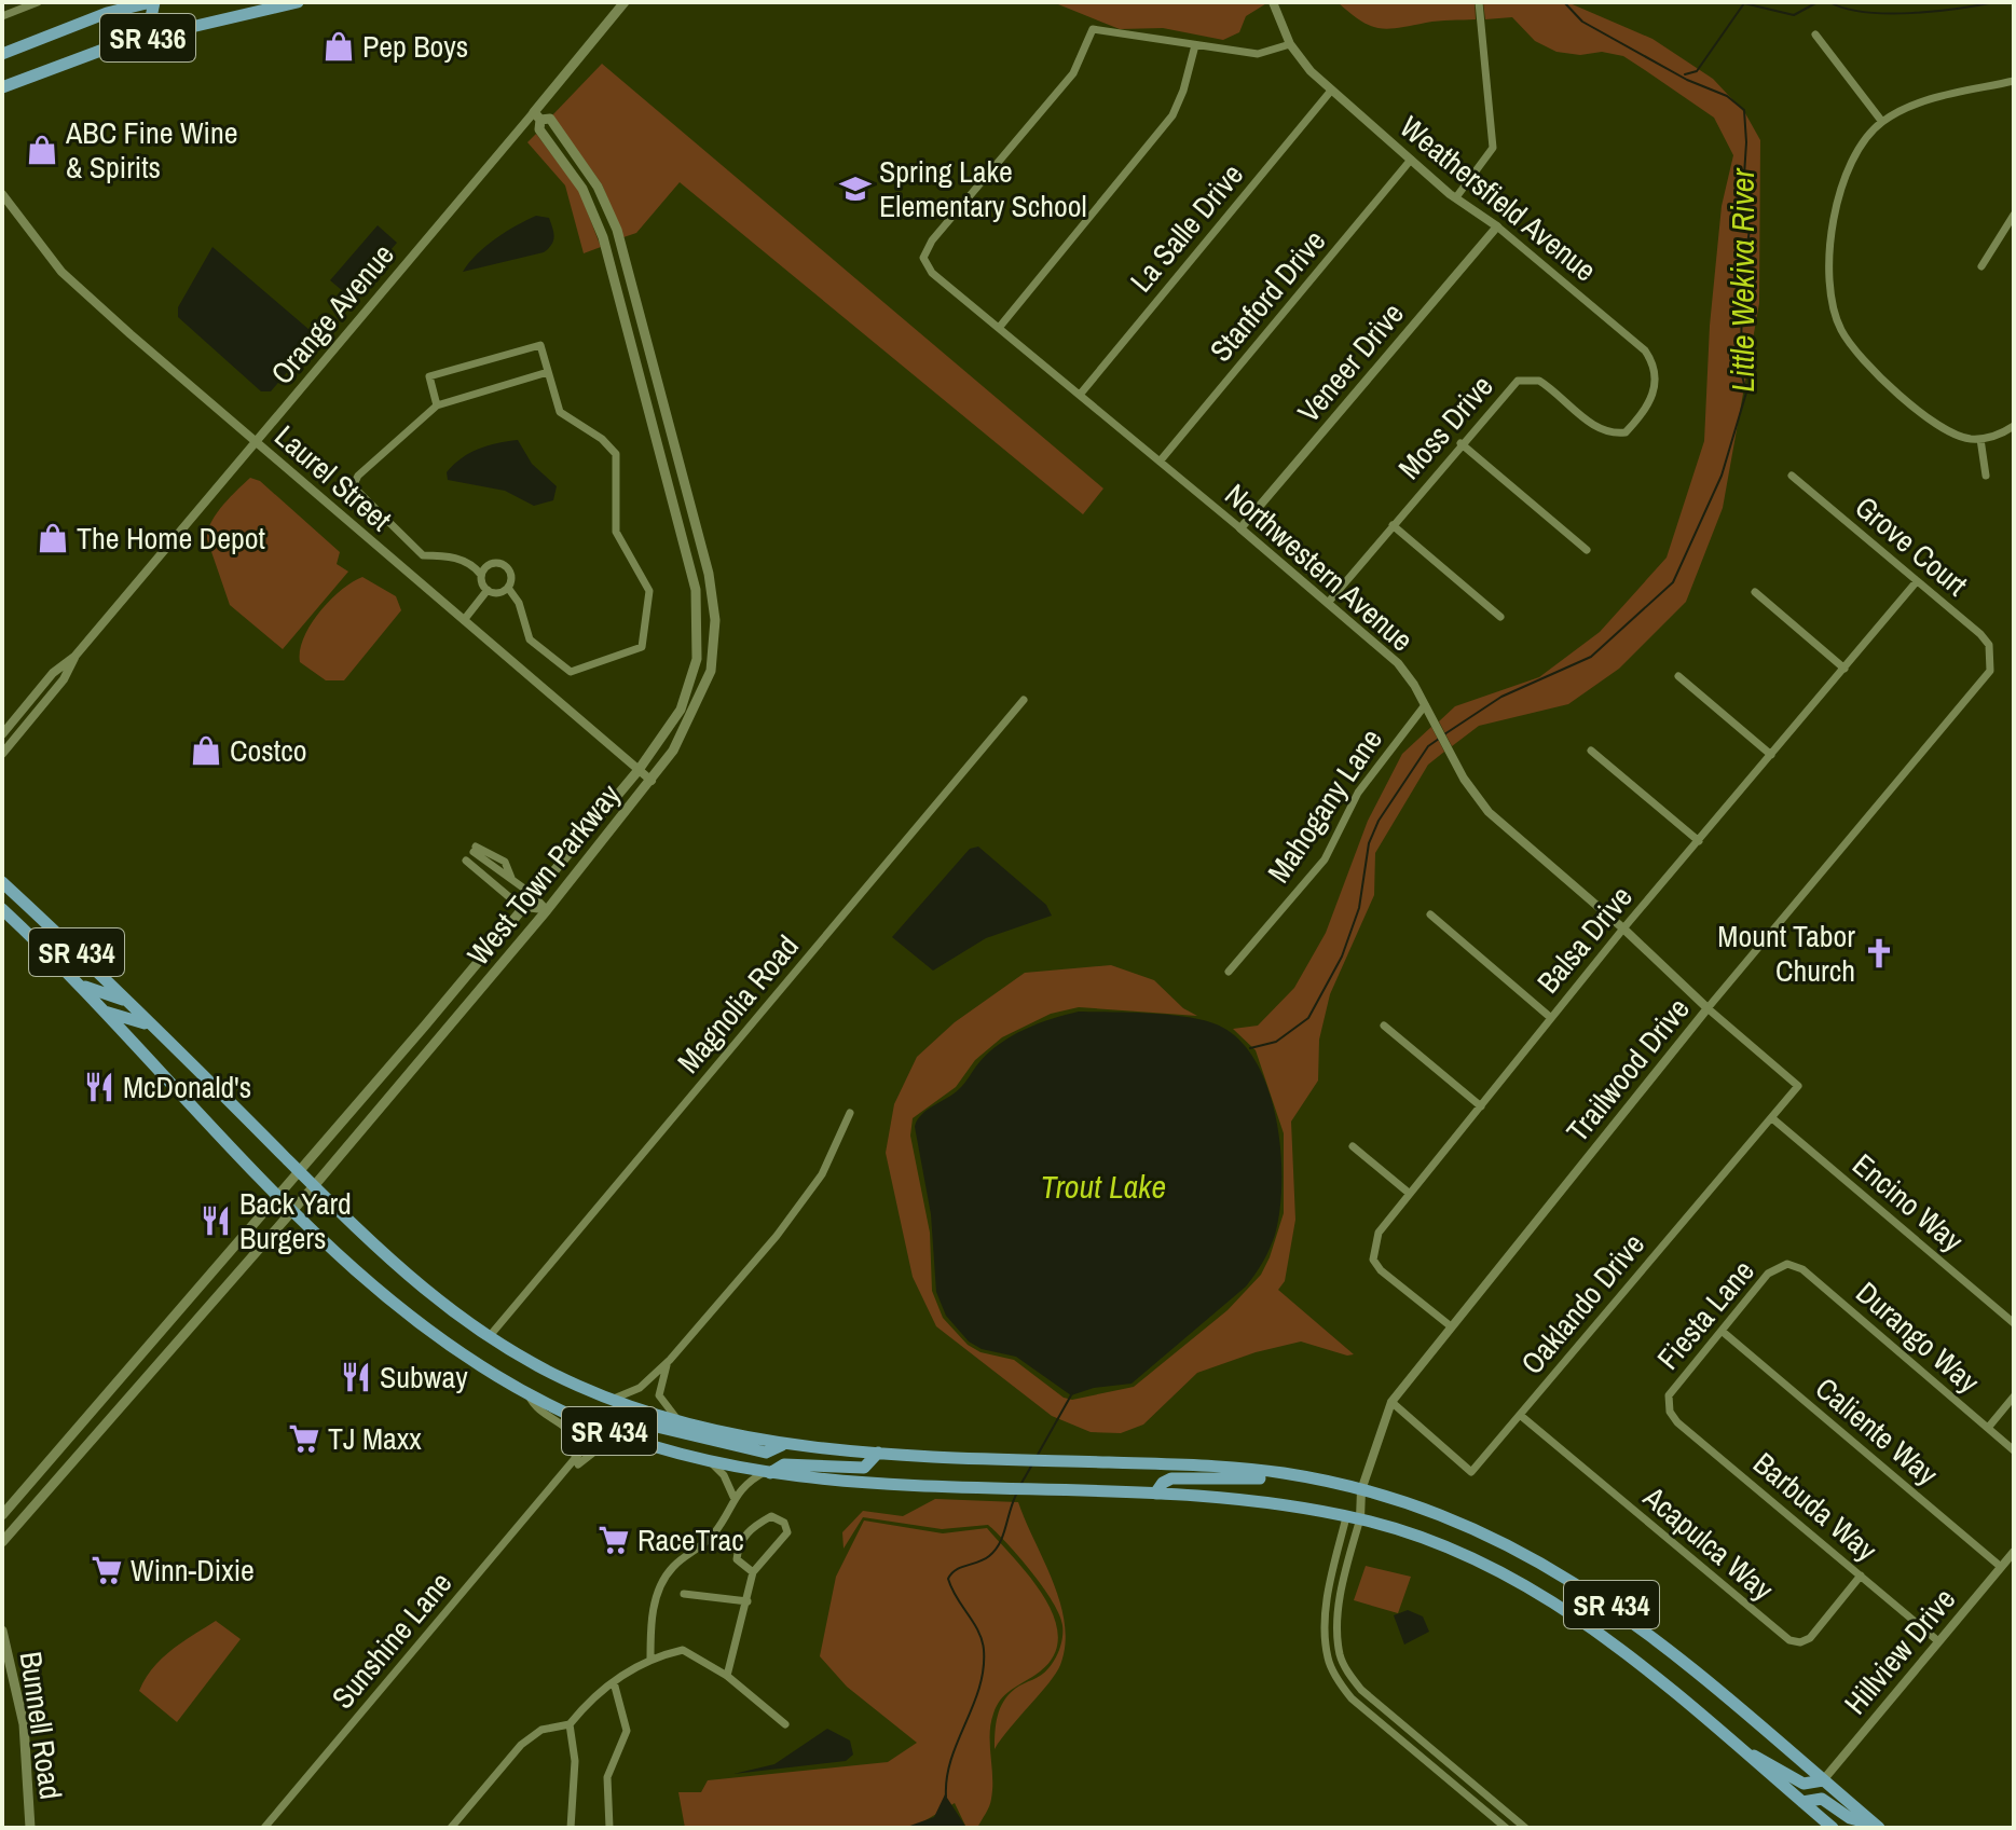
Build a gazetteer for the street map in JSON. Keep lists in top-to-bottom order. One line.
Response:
{"streets":{"main road":["SR 436","Orange Avenue","West Town Parkway","SR 434","Bunnell Road"],"street":["Weathersfield Avenue","La Salle Drive","Stanford Drive","Veneer Drive","Moss Drive","Laurel Street","Grove Court","Northwestern Avenue","Mahogany Lane","Balsa Drive","Magnolia Road","Trailwood Drive","Encino Way","Oaklando Drive","Fiesta Lane","Durango Way","Caliente Way","Barbuda Way","Acapulca Way","Sunshine Lane","Hillview Drive"]},"crossings":[["Weathersfield Avenue","La Salle Drive"],["Weathersfield Avenue","Stanford Drive"],["Weathersfield Avenue","Veneer Drive"],["Weathersfield Avenue","Moss Drive"],["La Salle Drive","Northwestern Avenue"],["Stanford Drive","Northwestern Avenue"],["Orange Avenue","Laurel Street"],["Orange Avenue","West Town Parkway"],["Veneer Drive","Northwestern Avenue"],["Moss Drive","Northwestern Avenue"],["Laurel Street","West Town Parkway"],["Grove Court","Balsa Drive"],["Grove Court","Trailwood Drive"],["Northwestern Avenue","Mahogany Lane"],["Northwestern Avenue","Balsa Drive"],["Northwestern Avenue","Trailwood Drive"],["Northwestern Avenue","Oaklando Drive"],["West Town Parkway","SR 434"],["Balsa Drive","Trailwood Drive"],["SR 434","Magnolia Road"],["SR 434","Trailwood Drive"],["SR 434","Sunshine Lane"],["SR 434","Hillview Drive"],["Trailwood Drive","Oaklando Drive"],["Encino Way","Oaklando Drive"],["Oaklando Drive","Acapulca Way"],["Fiesta Lane","Durango Way"],["Fiesta Lane","Caliente Way"],["Fiesta Lane","Barbuda Way"],["Caliente Way","Hillview Drive"],["Barbuda Way","Acapulca Way"],["Barbuda Way","Hillview Drive"]],"water":["Little Wekiva River","Trout Lake"],"places":{"shop":["Pep Boys","ABC Fine Wine & Spirits","The Home Depot","Costco"],"school or university":["Spring Lake Elementary School"],"church":["Mount Tabor Church"],"restaurant":["McDonald's","Back Yard Burgers","Subway"],"supermarket":["TJ Maxx","RaceTrac","Winn-Dixie"]}}
